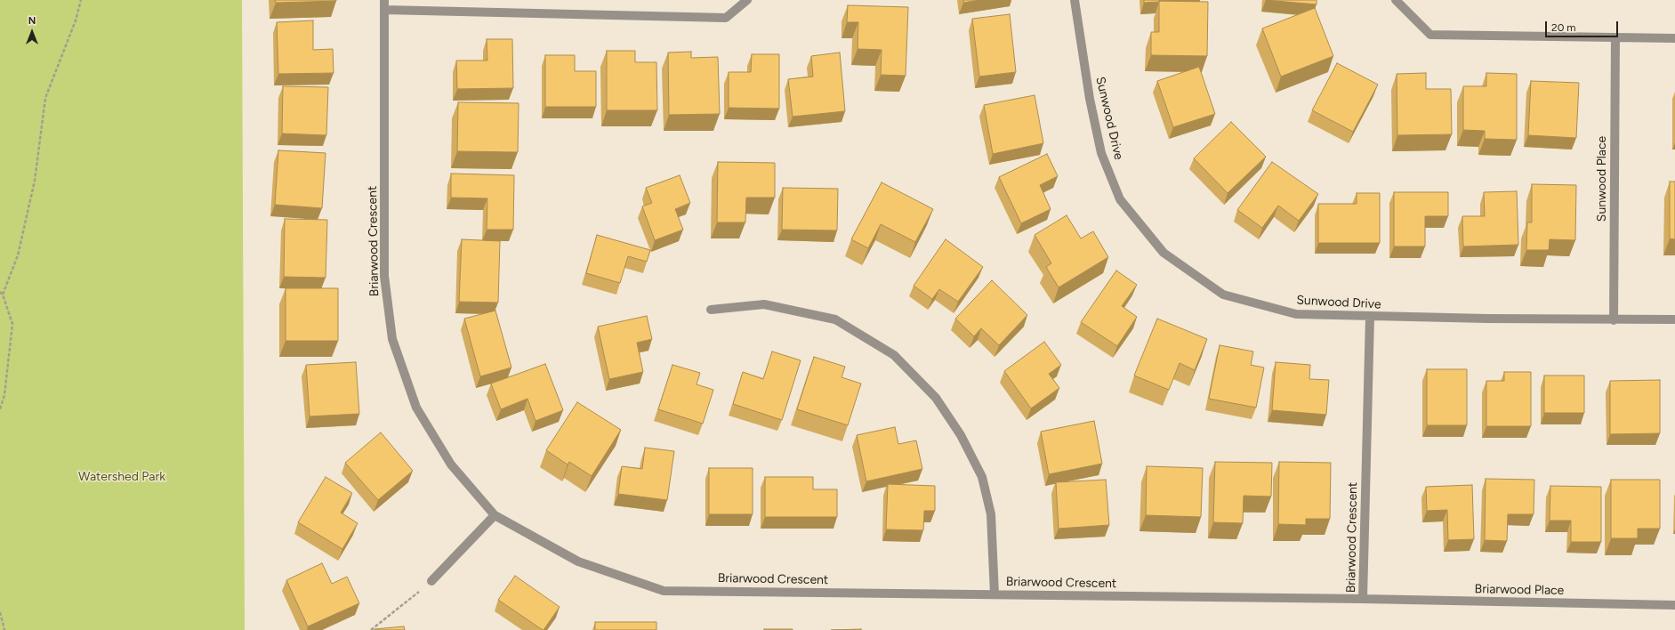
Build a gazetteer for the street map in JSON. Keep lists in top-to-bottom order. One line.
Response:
{"streets":{"street":["Sunwood Drive","Sunwood Place","Briarwood Crescent","Briarwood Place"]},"crossings":[["Sunwood Drive","Sunwood Place"],["Sunwood Drive","Briarwood Crescent"],["Briarwood Crescent","Briarwood Place"]],"parks":["Watershed Park"],"scale_bar":"20 m","north":"top"}
